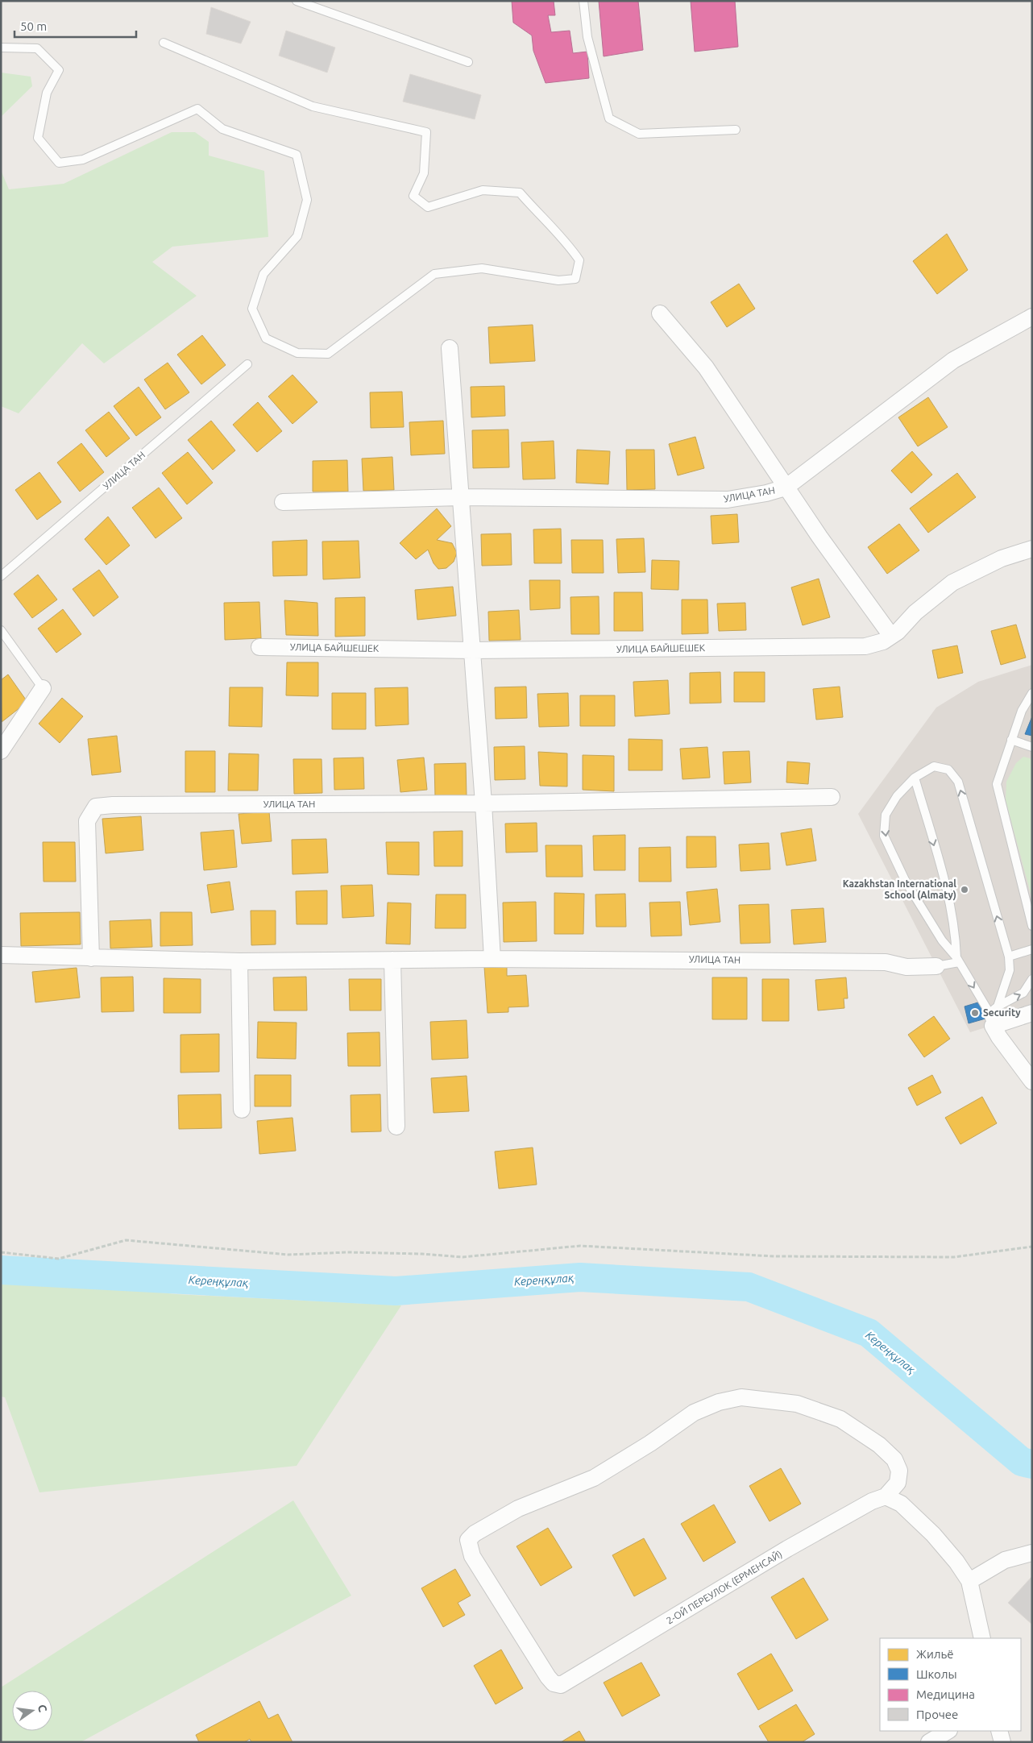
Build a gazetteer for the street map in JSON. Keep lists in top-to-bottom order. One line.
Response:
{"streets":{"street":["УЛИЦА ТАН","УЛИЦА БАЙШЕШЕК","2-ОЙ ПЕРЕУЛОК (ЕРМЕНСАЙ)"]},"water":["Кереңқұлақ"],"places":["Kazakhstan International School (Almaty)","Security"],"legend":["Жильё","Школы","Медицина","Прочее"],"scale_bar":"50 m","north":"right"}
